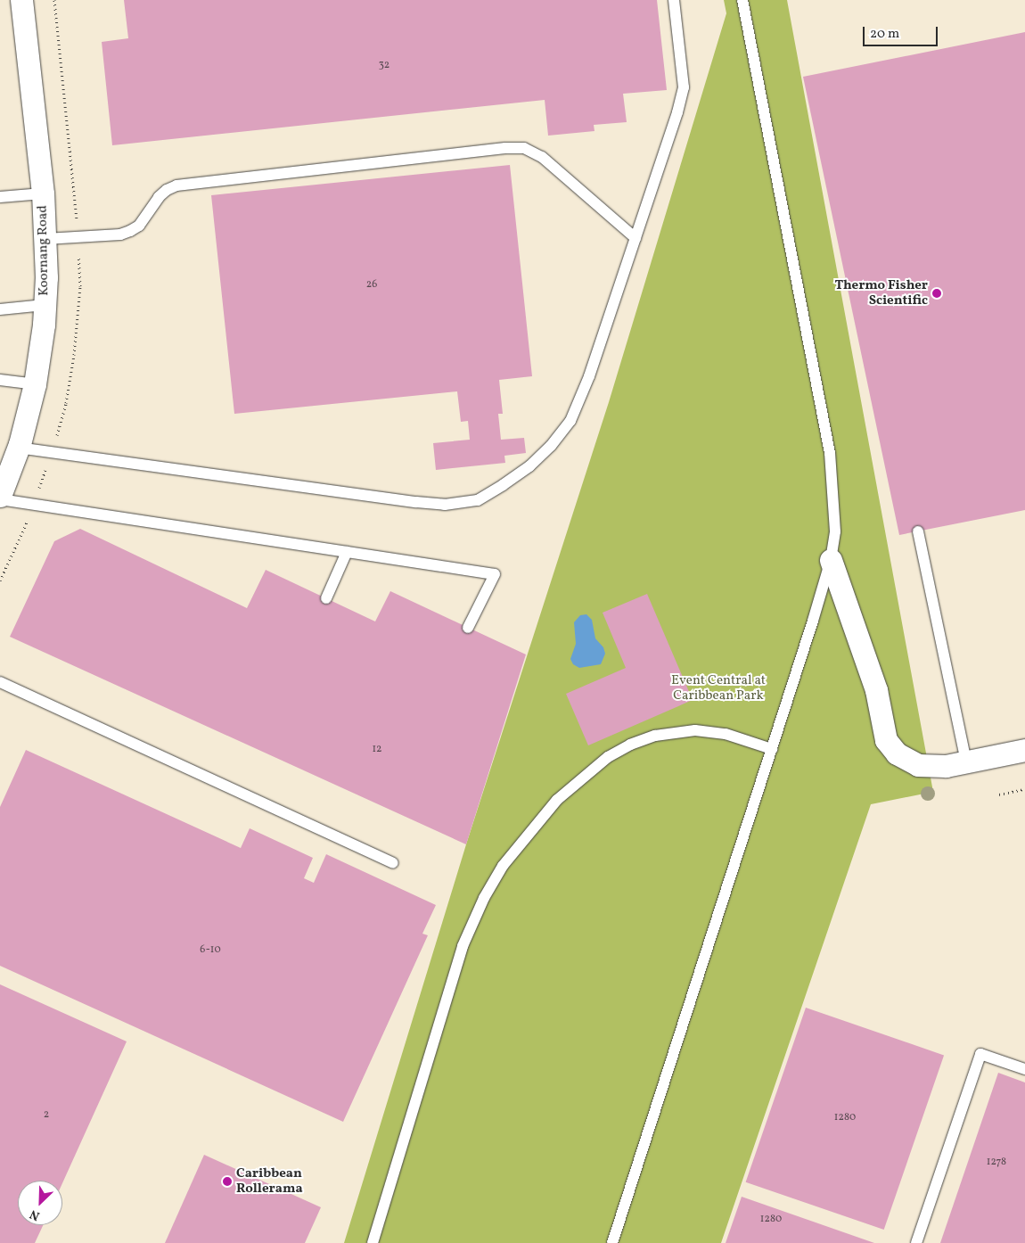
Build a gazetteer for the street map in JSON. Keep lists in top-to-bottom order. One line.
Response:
{"streets":{"street":["Koornang Road"]},"parks":["Event Central at Caribbean Park"],"places":["Thermo Fisher Scientific","Caribbean Rollerama"],"house_numbers":["32","26","12","6-10","2","1280","1278","1280"],"scale_bar":"20 m","north":"bottom left"}
